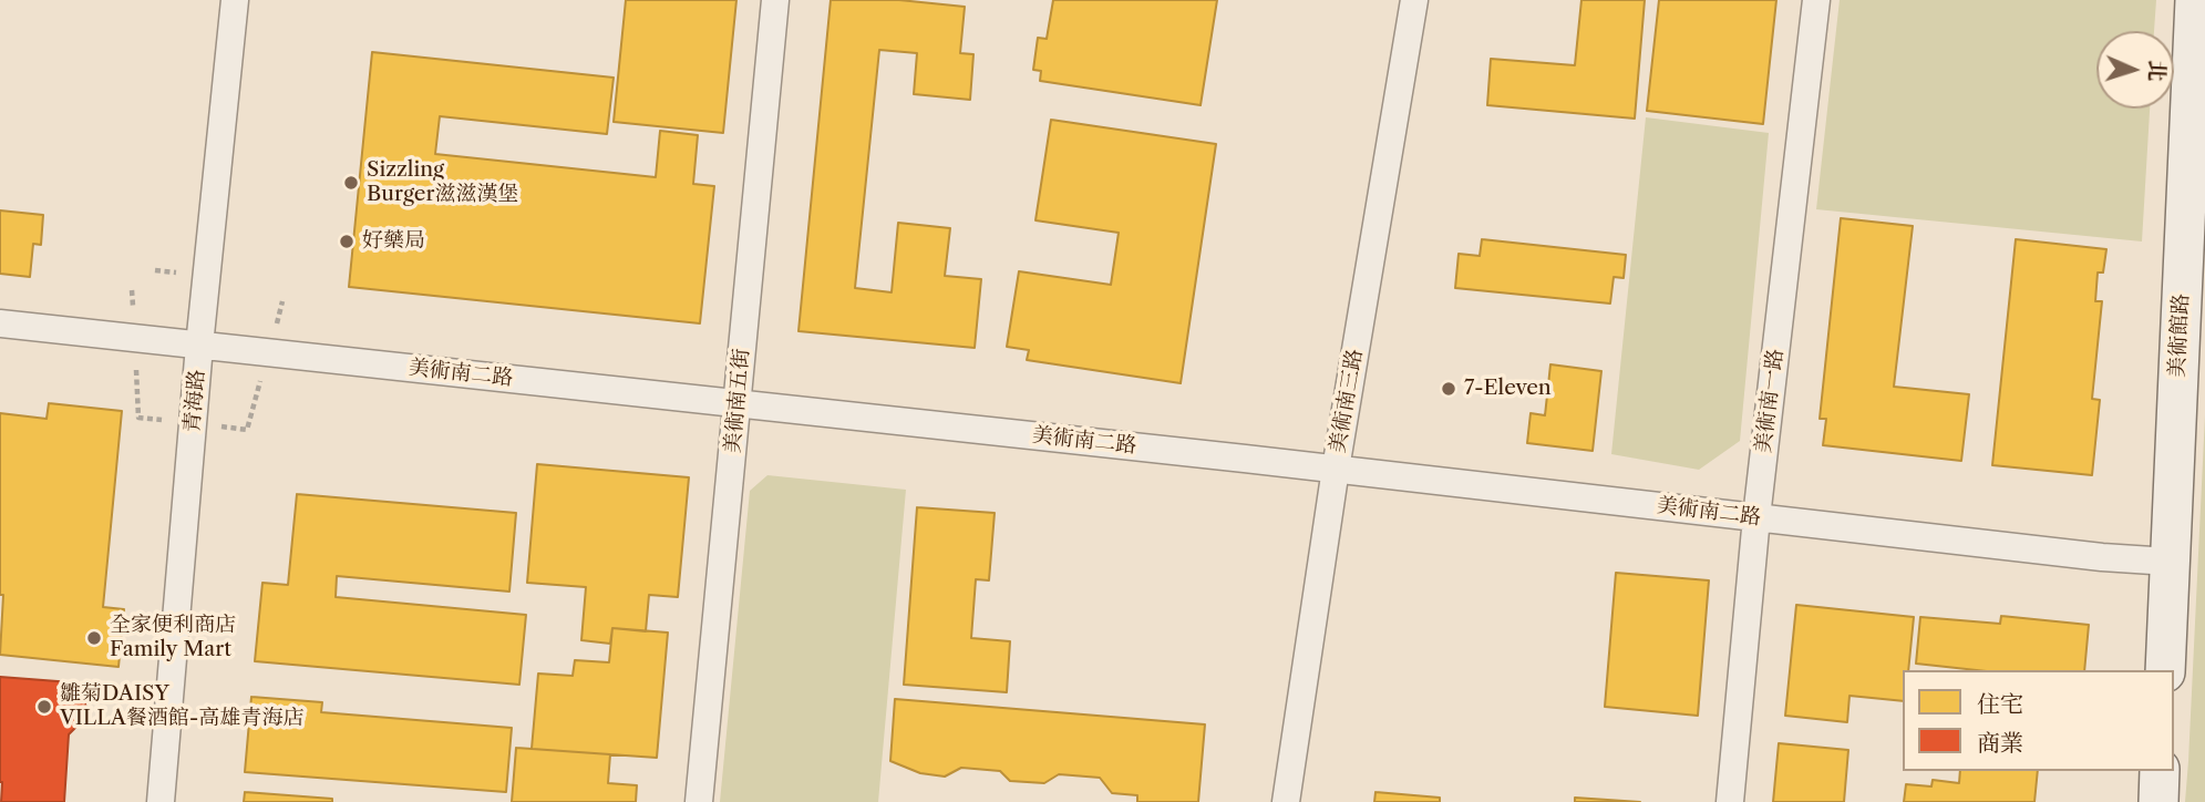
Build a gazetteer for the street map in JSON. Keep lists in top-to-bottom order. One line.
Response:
{"streets":{"street":["美術館路","美術南二路","青海路","美術南五街","美術南三路","美術南一路"]},"crossings":[["美術館路","美術南二路"],["美術南二路","青海路"],["美術南二路","美術南五街"],["美術南二路","美術南三路"],["美術南二路","美術南一路"]],"places":["Sizzling Burger滋滋漢堡","好藥局","7-Eleven","全家便利商店 Family Mart","雛菊DAISY VILLA餐酒館-高雄青海店"],"legend":["住宅","商業"],"north":"right"}
